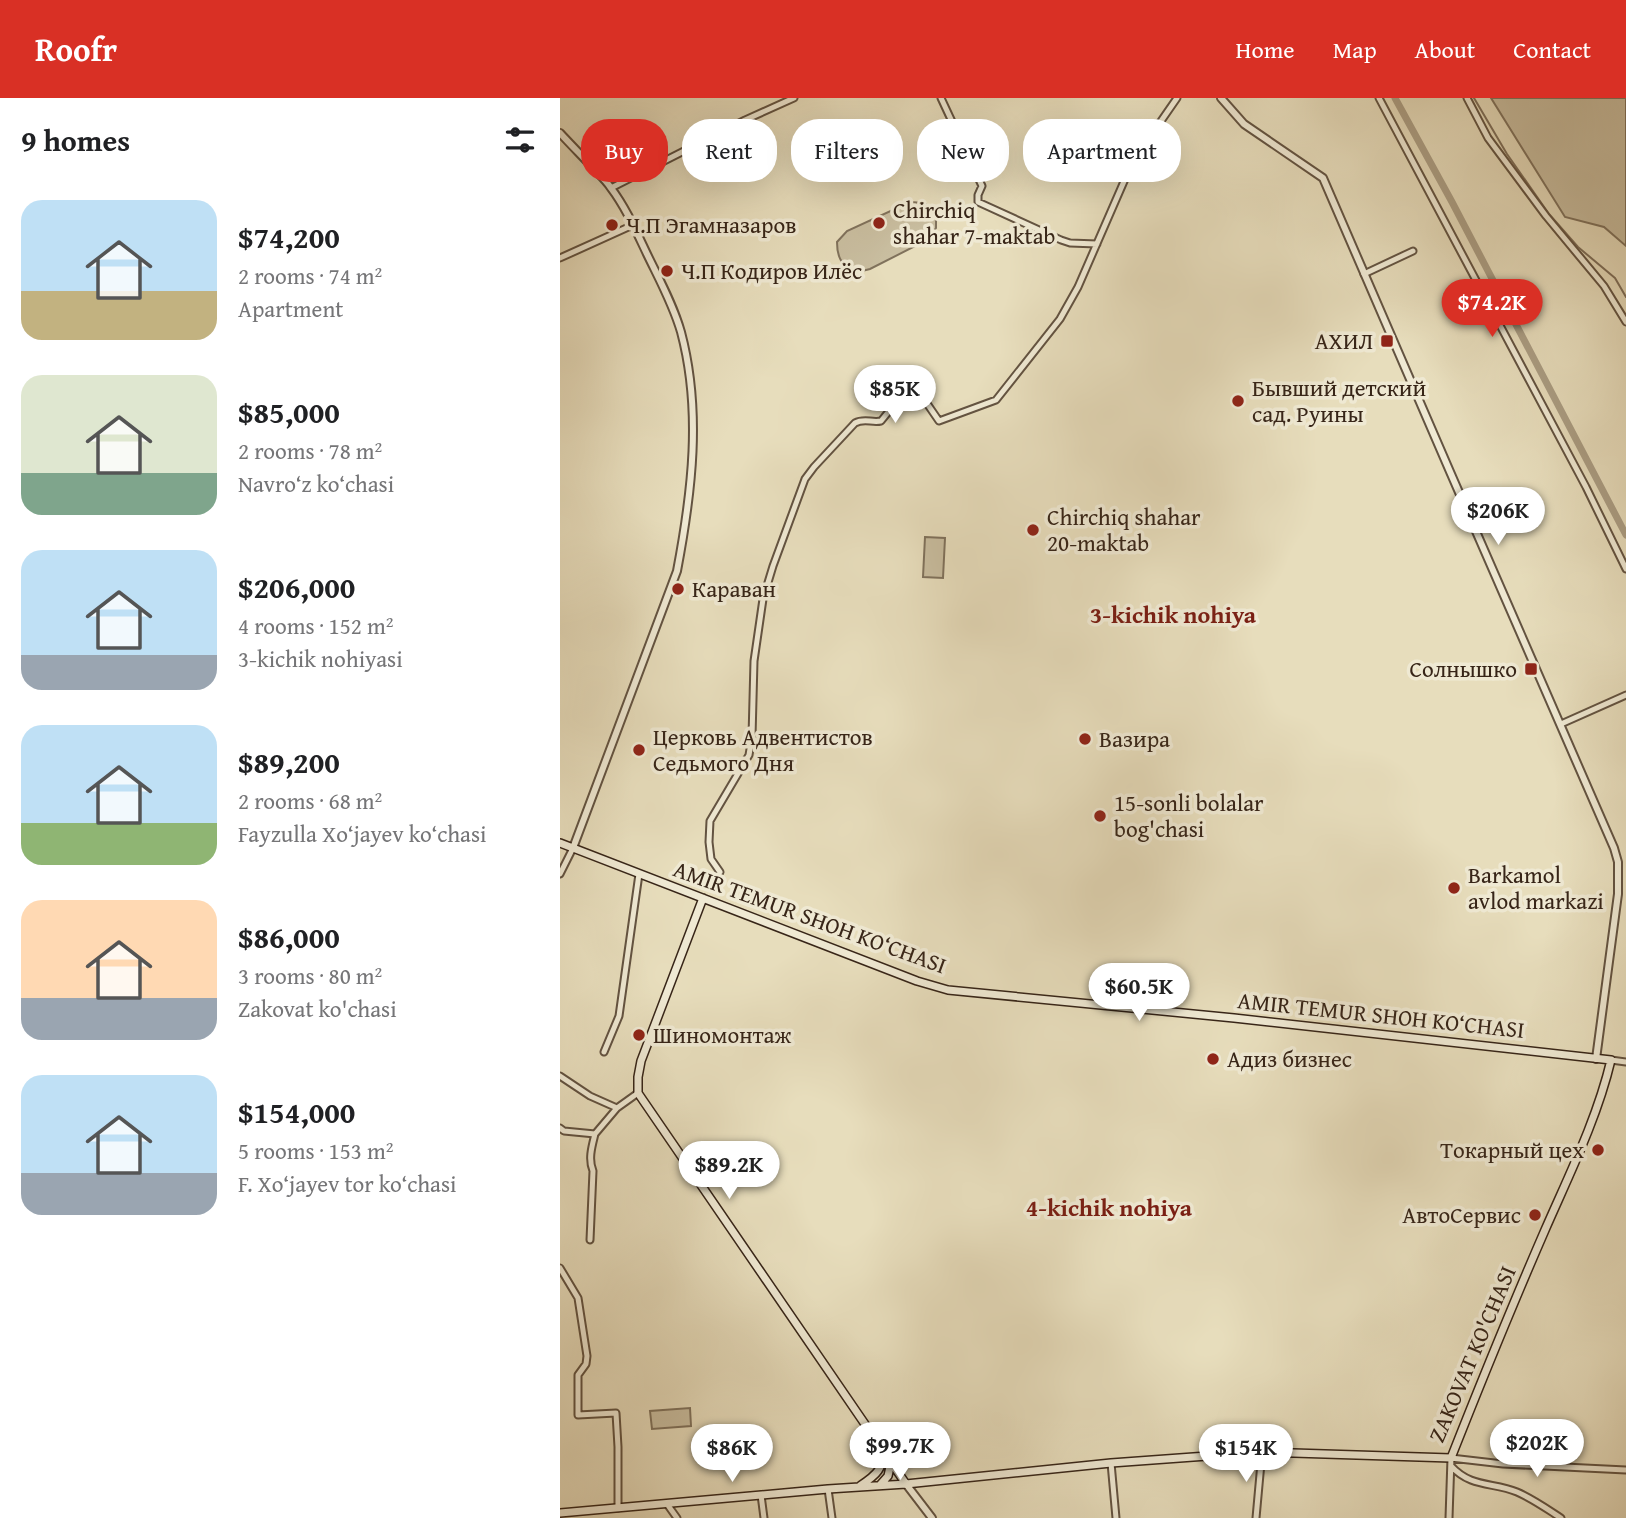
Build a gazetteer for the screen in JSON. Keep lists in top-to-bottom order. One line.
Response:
{"streets":{"main road":["AMIR TEMUR SHOH KO‘CHASI","ZAKOVAT KO'CHASI"]},"crossings":[["AMIR TEMUR SHOH KO‘CHASI","ZAKOVAT KO'CHASI"]],"districts":["3-kichik nohiya","4-kichik nohiya"],"places":{"other":["Chirchiq shahar 7-maktab","Ч.П Эгамназаров","Ч.П Кодиров Илёс","Бывший детский сад. Руины","Chirchiq shahar 20-maktab","Караван","Вазира","Церковь Адвентистов Седьмого Дня","15-sonli bolalar bog'chasi","Barkamol avlod markazi","Шиномонтаж","Адиз бизнес","Токарный цех","АвтоСервис"],"transit":["АХИЛ","Солнышко"]},"page":{"header":"Roofr","nav":["Home","Map","About","Contact"],"heading":"9 homes","chip":["Buy","Rent","Filters","New","Apartment"],"list":[{"name":"$74,200","note":"2 rooms · 74 m² · Apartment"},{"name":"$85,000","note":"2 rooms · 78 m² · Navro‘z ko‘chasi"},{"name":"$206,000","note":"4 rooms · 152 m² · 3-kichik nohiyasi"},{"name":"$89,200","note":"2 rooms · 68 m² · Fayzulla Xo‘jayev ko‘chasi"},{"name":"$86,000","note":"3 rooms · 80 m² · Zakovat ko'chasi"},{"name":"$154,000","note":"5 rooms · 153 m² · F. Xo‘jayev tor ko‘chasi"}],"price":["$74.2K","$85K","$206K","$60.5K","$89.2K","$202K","$99.7K","$86K","$154K"]}}
